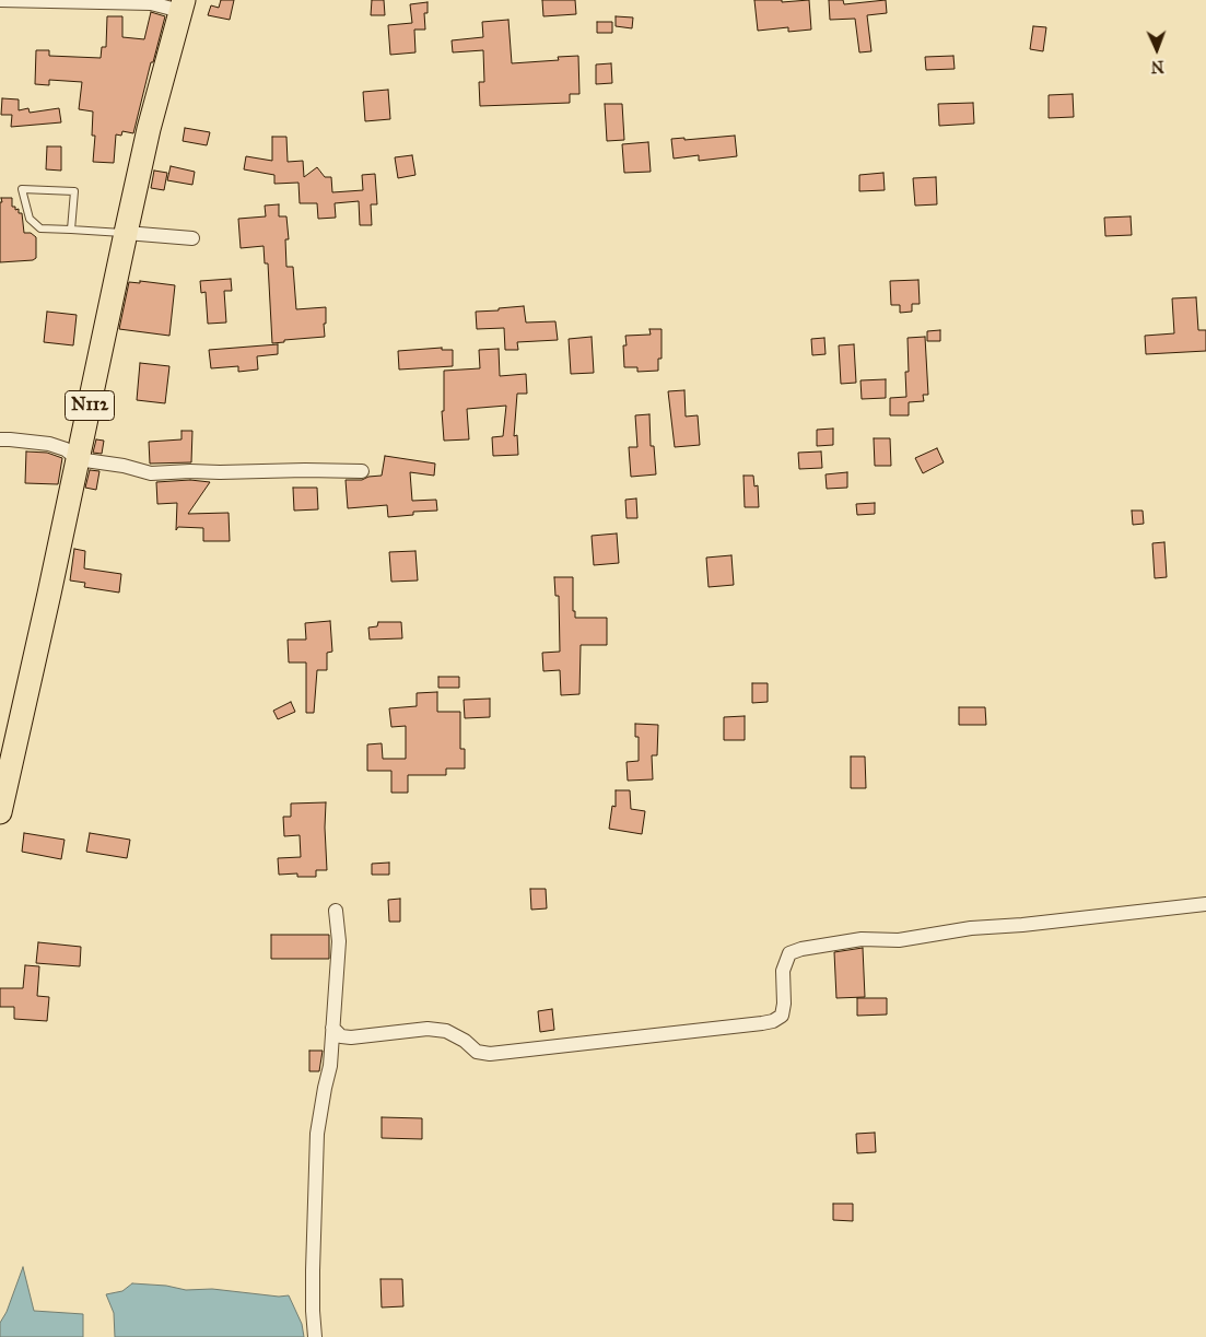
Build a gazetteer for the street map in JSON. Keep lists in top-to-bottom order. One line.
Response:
{"streets":{"highway":["N112"]},"north":"bottom"}
